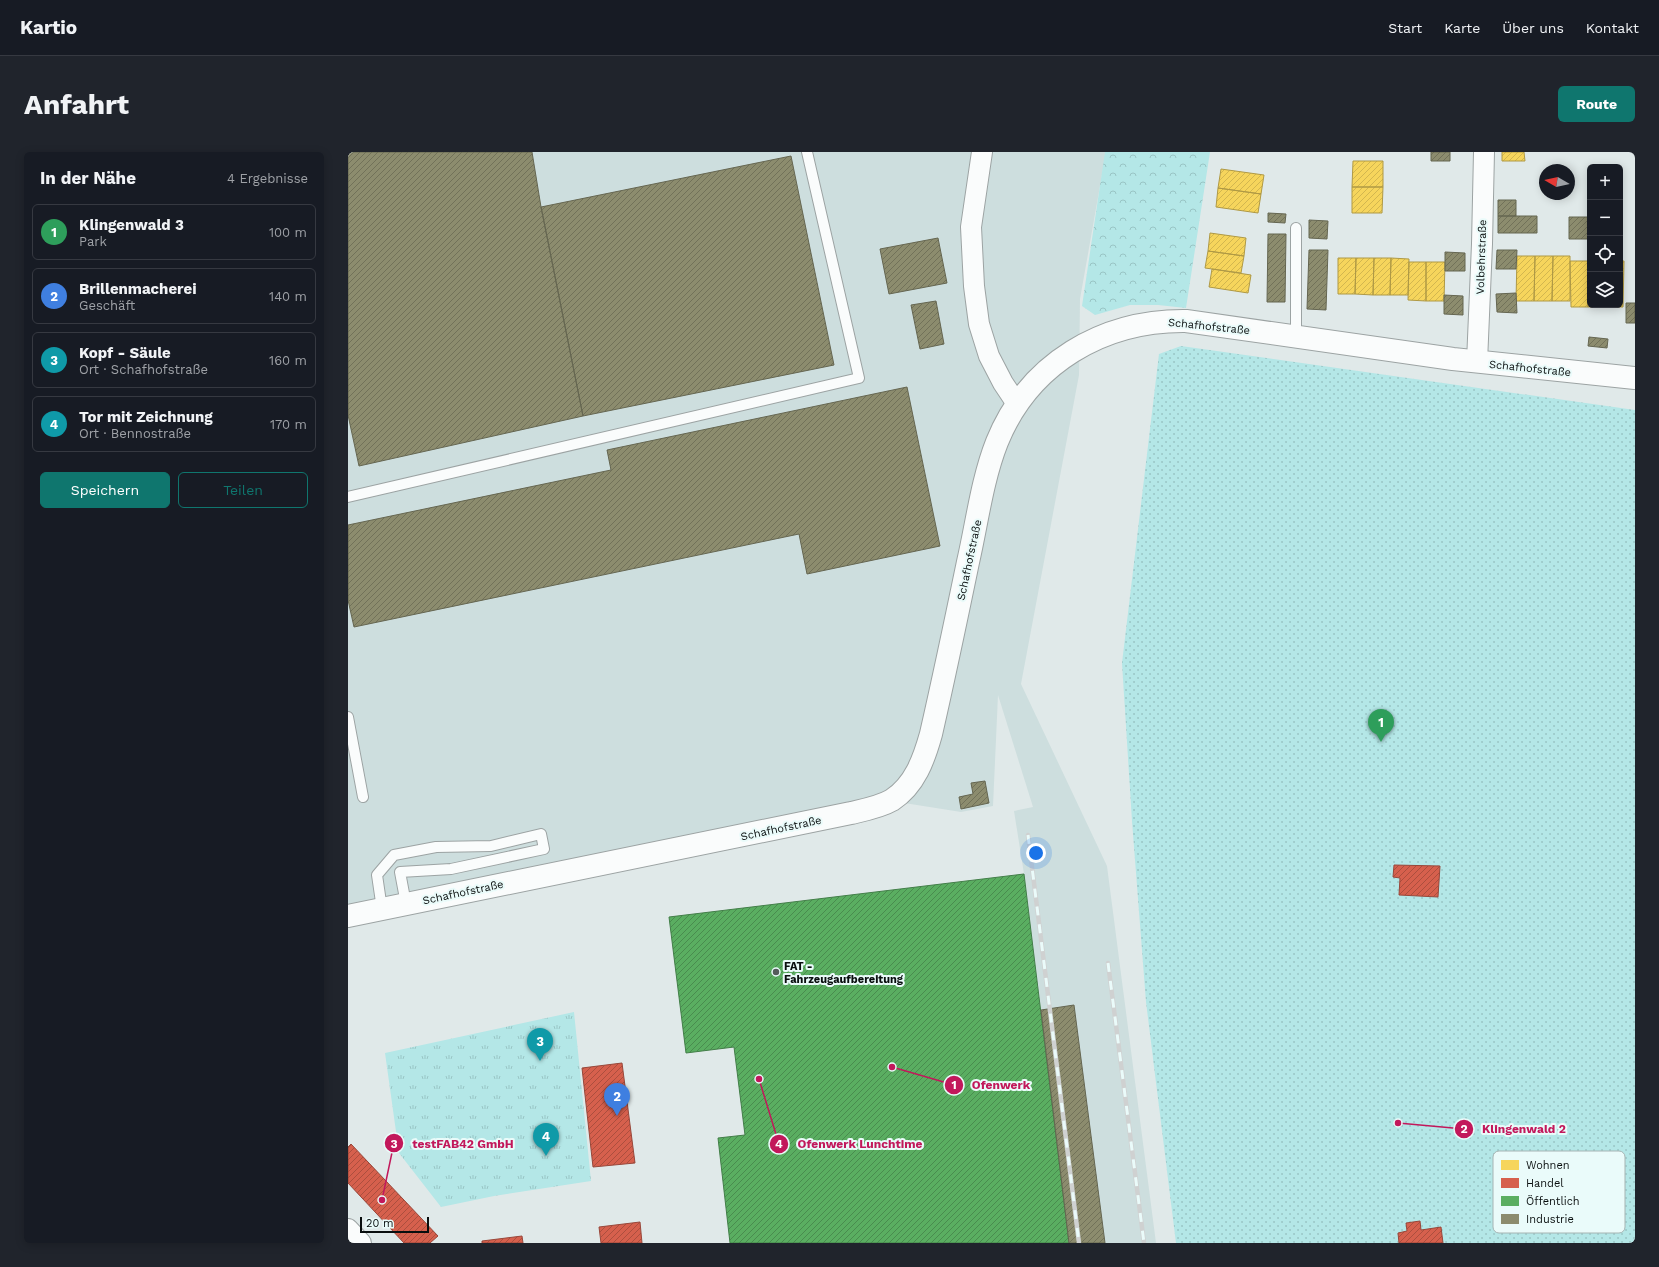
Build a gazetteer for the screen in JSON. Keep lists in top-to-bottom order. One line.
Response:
{"streets":{"street":["Volbehrstraße","Schafhofstraße"]},"crossings":[["Volbehrstraße","Schafhofstraße"]],"places":["FAT - Fahrzeugaufbereitung","Ofenwerk","Ofenwerk Lunchtime","Klingenwald 2","testFAB42 GmbH"],"legend":["Wohnen","Handel","Öffentlich","Industrie"],"scale_bar":"20 m","north":"left","page":{"header":"Kartio","nav":["Start","Karte","Über uns","Kontakt"],"buttons":["Route",["Speichern","Teilen"]],"title":"Anfahrt","heading":["In der Nähe","4 Ergebnisse"],"map_buttons":["+","−"],"list":[{"mark":"1","name":"Klingenwald 3","note":"Park","value":"100 m"},{"mark":"2","name":"Brillenmacherei","note":"Geschäft","value":"140 m"},{"mark":"3","name":"Kopf - Säule","note":"Ort · Schafhofstraße","value":"160 m"},{"mark":"4","name":"Tor mit Zeichnung","note":"Ort · Bennostraße","value":"170 m"}],"pins":["1","3","2","4"],"scale":"20 m"}}
